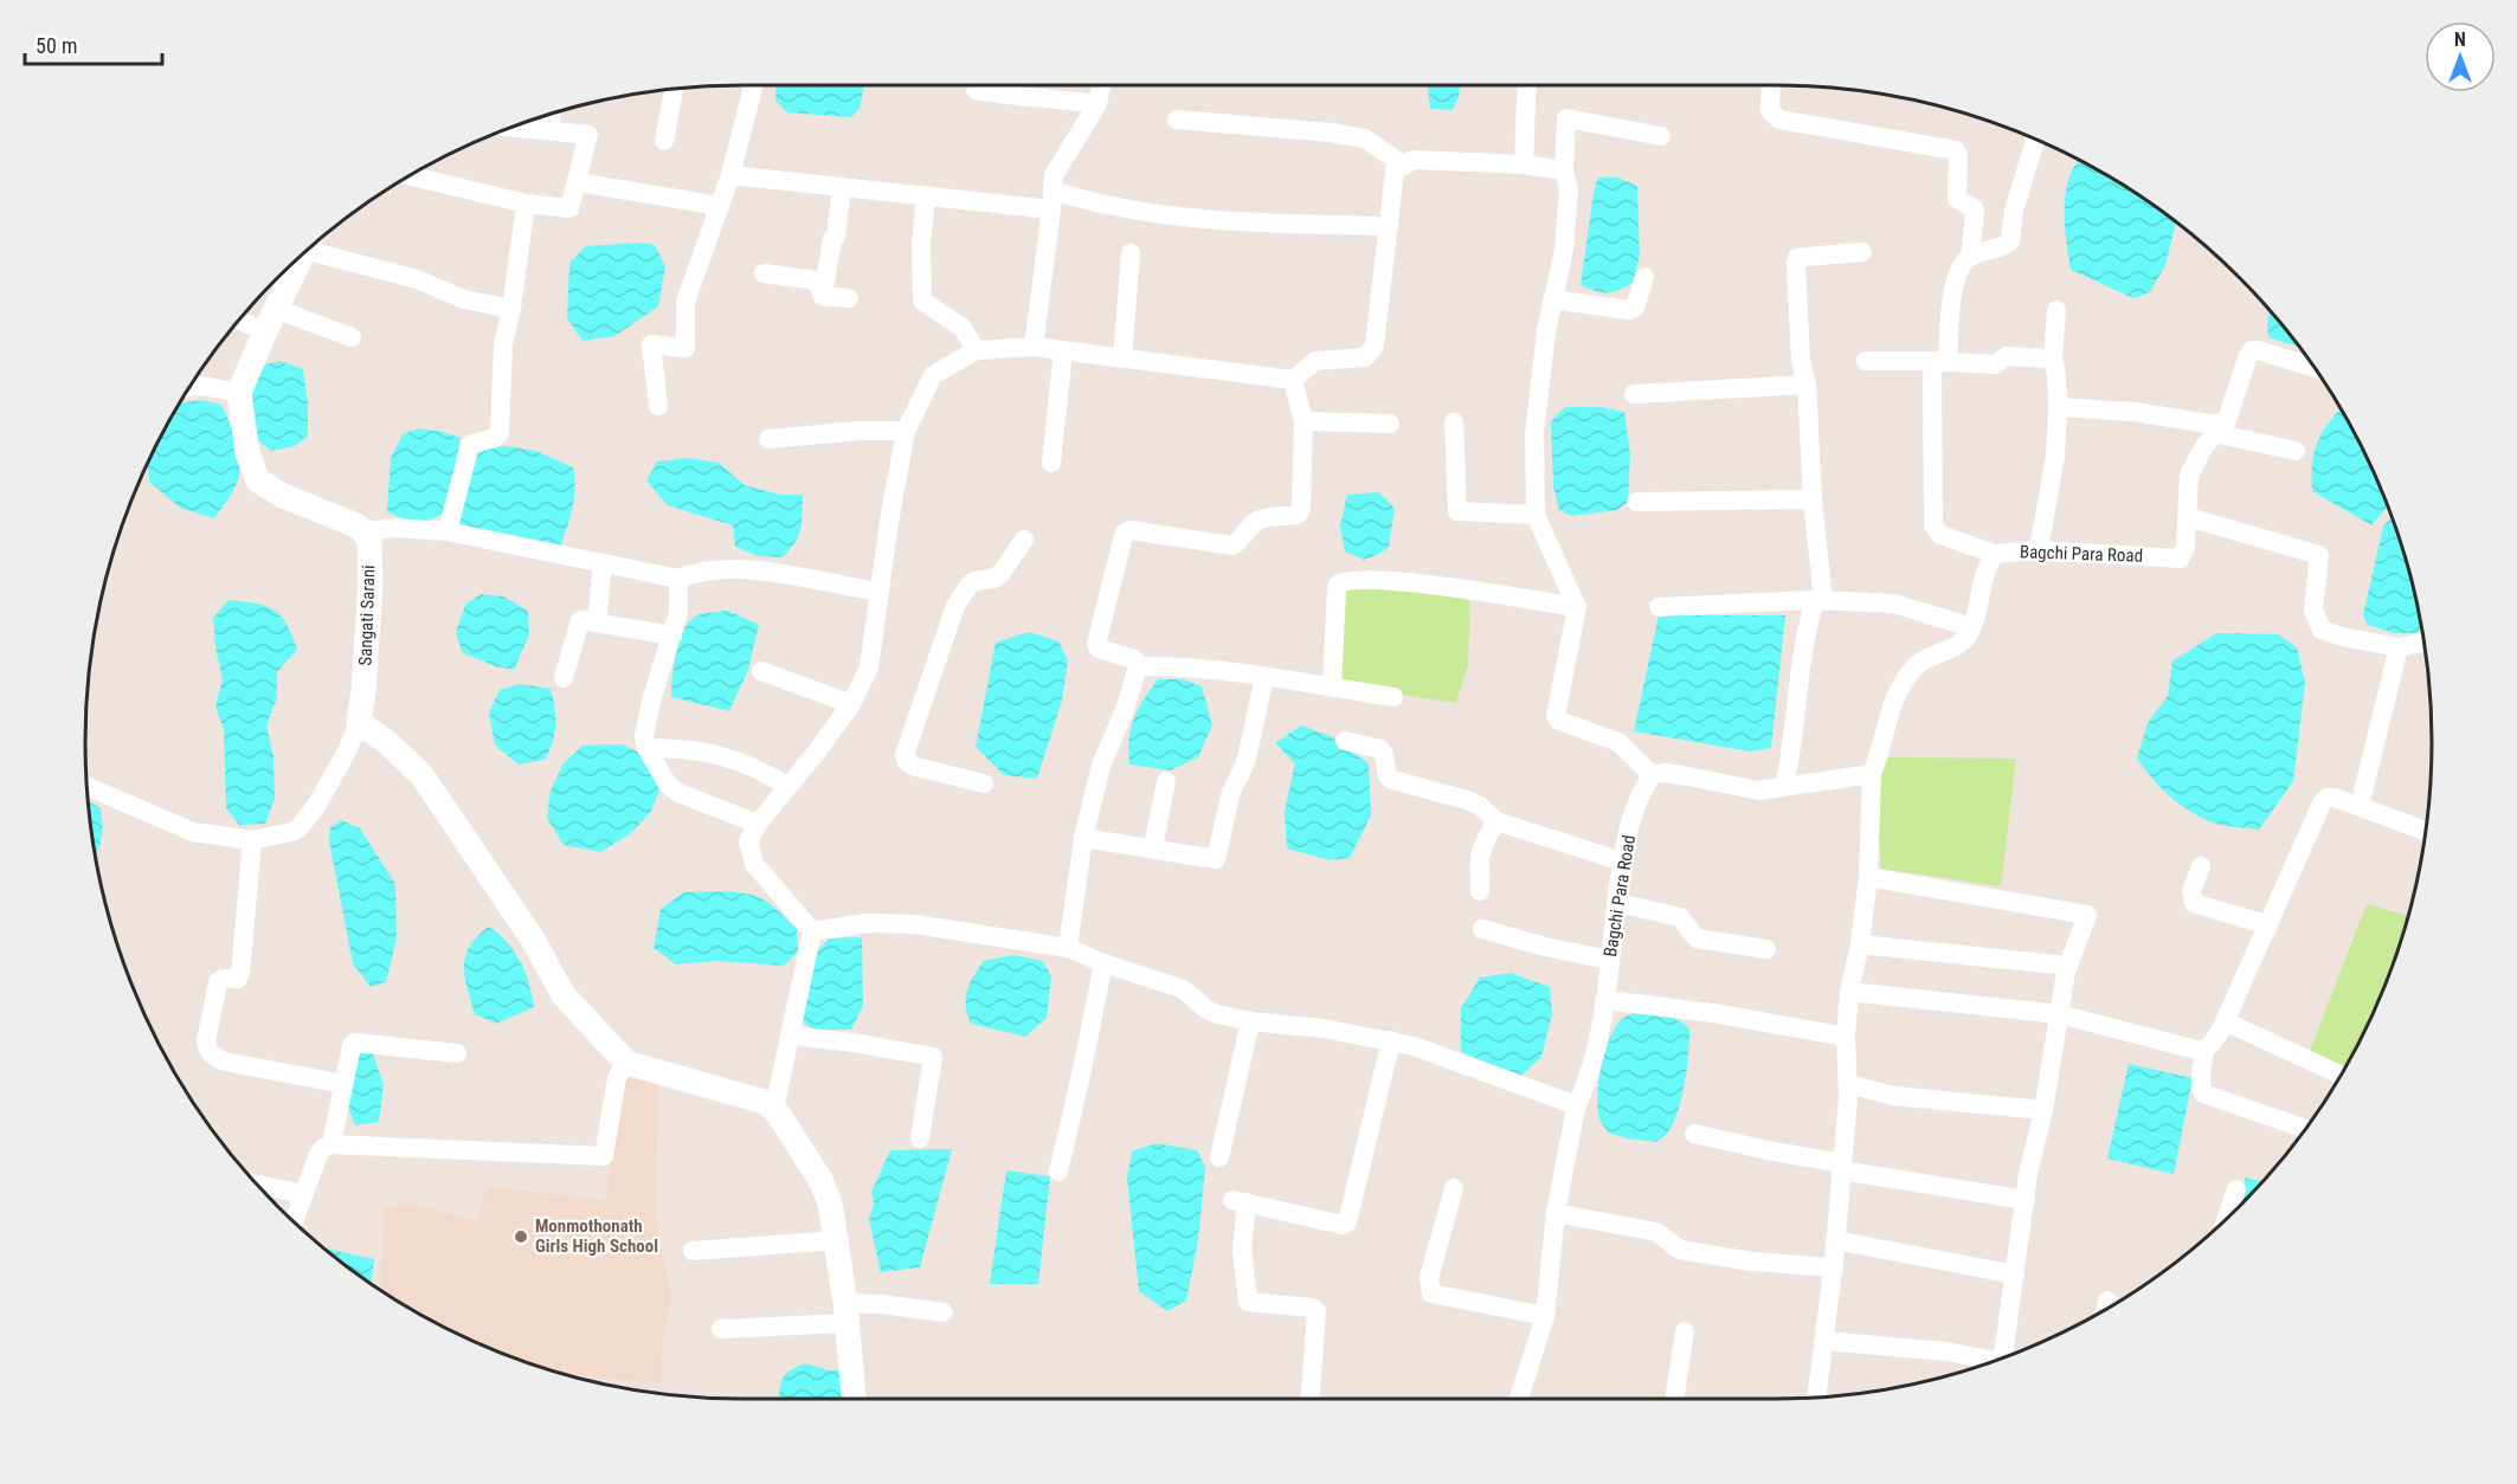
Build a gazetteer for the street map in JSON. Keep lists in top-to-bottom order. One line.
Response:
{"streets":{"street":["Bagchi Para Road","Sangati Sarani"]},"places":["Monmothonath Girls High School"],"scale_bar":"50 m","north":"top"}
